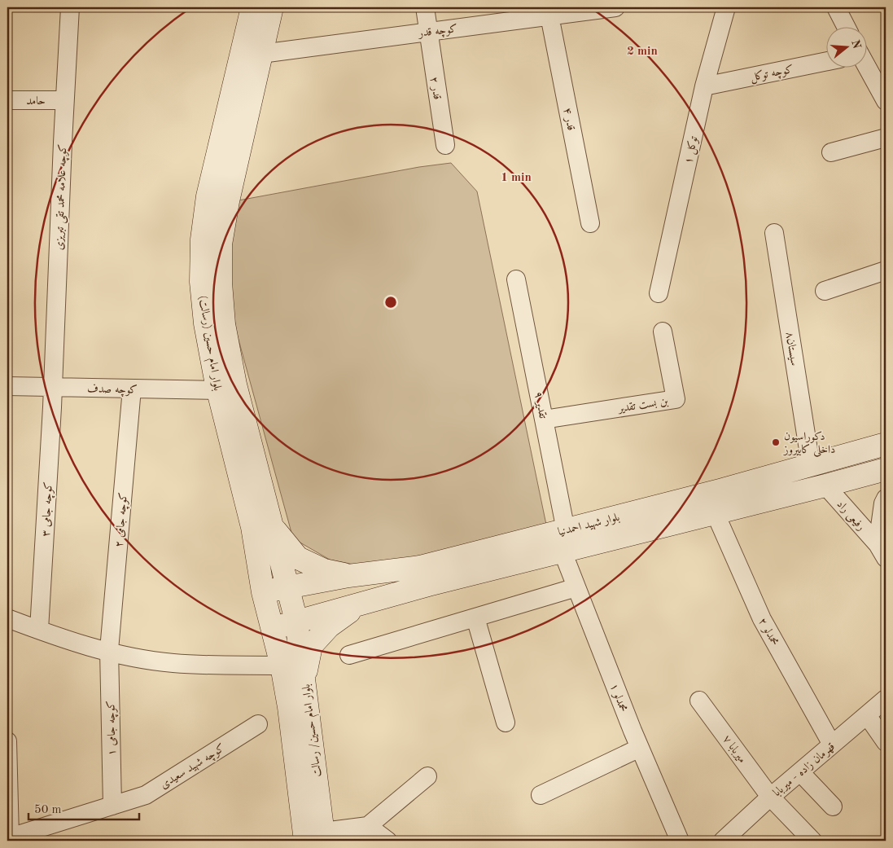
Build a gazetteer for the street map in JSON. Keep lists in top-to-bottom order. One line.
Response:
{"streets":{"main road":["بلوار امام حسین (رسالت)","بلوار شهید احمدنیا","بلوار امام حسین/ رسالت"],"street":["کوچه قدر","کوچه توکل","قدر ۲","حامد","قدر ۴","توکل ۱","کوچه علامه محمد تقی تبریزی","سیستان۸","کوچه صدف","بن بست تقدیر","۹ تقدیر","کوچه جامی ۳","رفیعی راد","کوچه جامی ۲","محمدلو ۲","محمدلو ۱","کوچه جامی ۱","میربابا ۷","کوچه شهید سعیدی","قهرمان زاده - میربابا"]},"crossings":[["کوچه قدر","قدر ۲"],["کوچه قدر","قدر ۴"],["کوچه قدر","بلوار امام حسین (رسالت)"],["کوچه توکل","توکل ۱"],["حامد","کوچه علامه محمد تقی تبریزی"],["کوچه علامه محمد تقی تبریزی","کوچه صدف"],["کوچه علامه محمد تقی تبریزی","کوچه جامی ۳"],["بلوار امام حسین (رسالت)","کوچه صدف"],["بلوار امام حسین (رسالت)","بلوار شهید احمدنیا"],["بلوار امام حسین (رسالت)","بلوار امام حسین/ رسالت"],["سیستان۸","بلوار شهید احمدنیا"],["کوچه صدف","کوچه جامی ۳"],["کوچه صدف","کوچه جامی ۲"],["بن بست تقدیر","۹ تقدیر"],["۹ تقدیر","بلوار شهید احمدنیا"],["رفیعی راد","بلوار شهید احمدنیا"],["کوچه جامی ۲","کوچه جامی ۱"],["بلوار شهید احمدنیا","محمدلو ۲"],["بلوار شهید احمدنیا","محمدلو ۱"],["بلوار شهید احمدنیا","بلوار امام حسین/ رسالت"],["محمدلو ۲","قهرمان زاده - میربابا"],["کوچه جامی ۱","کوچه شهید سعیدی"],["میربابا ۷","قهرمان زاده - میربابا"]],"places":["دکوراسیون داخلی کابیروز"],"scale_bar":"50 m","north":"right","rings":["2 min","1 min"]}
